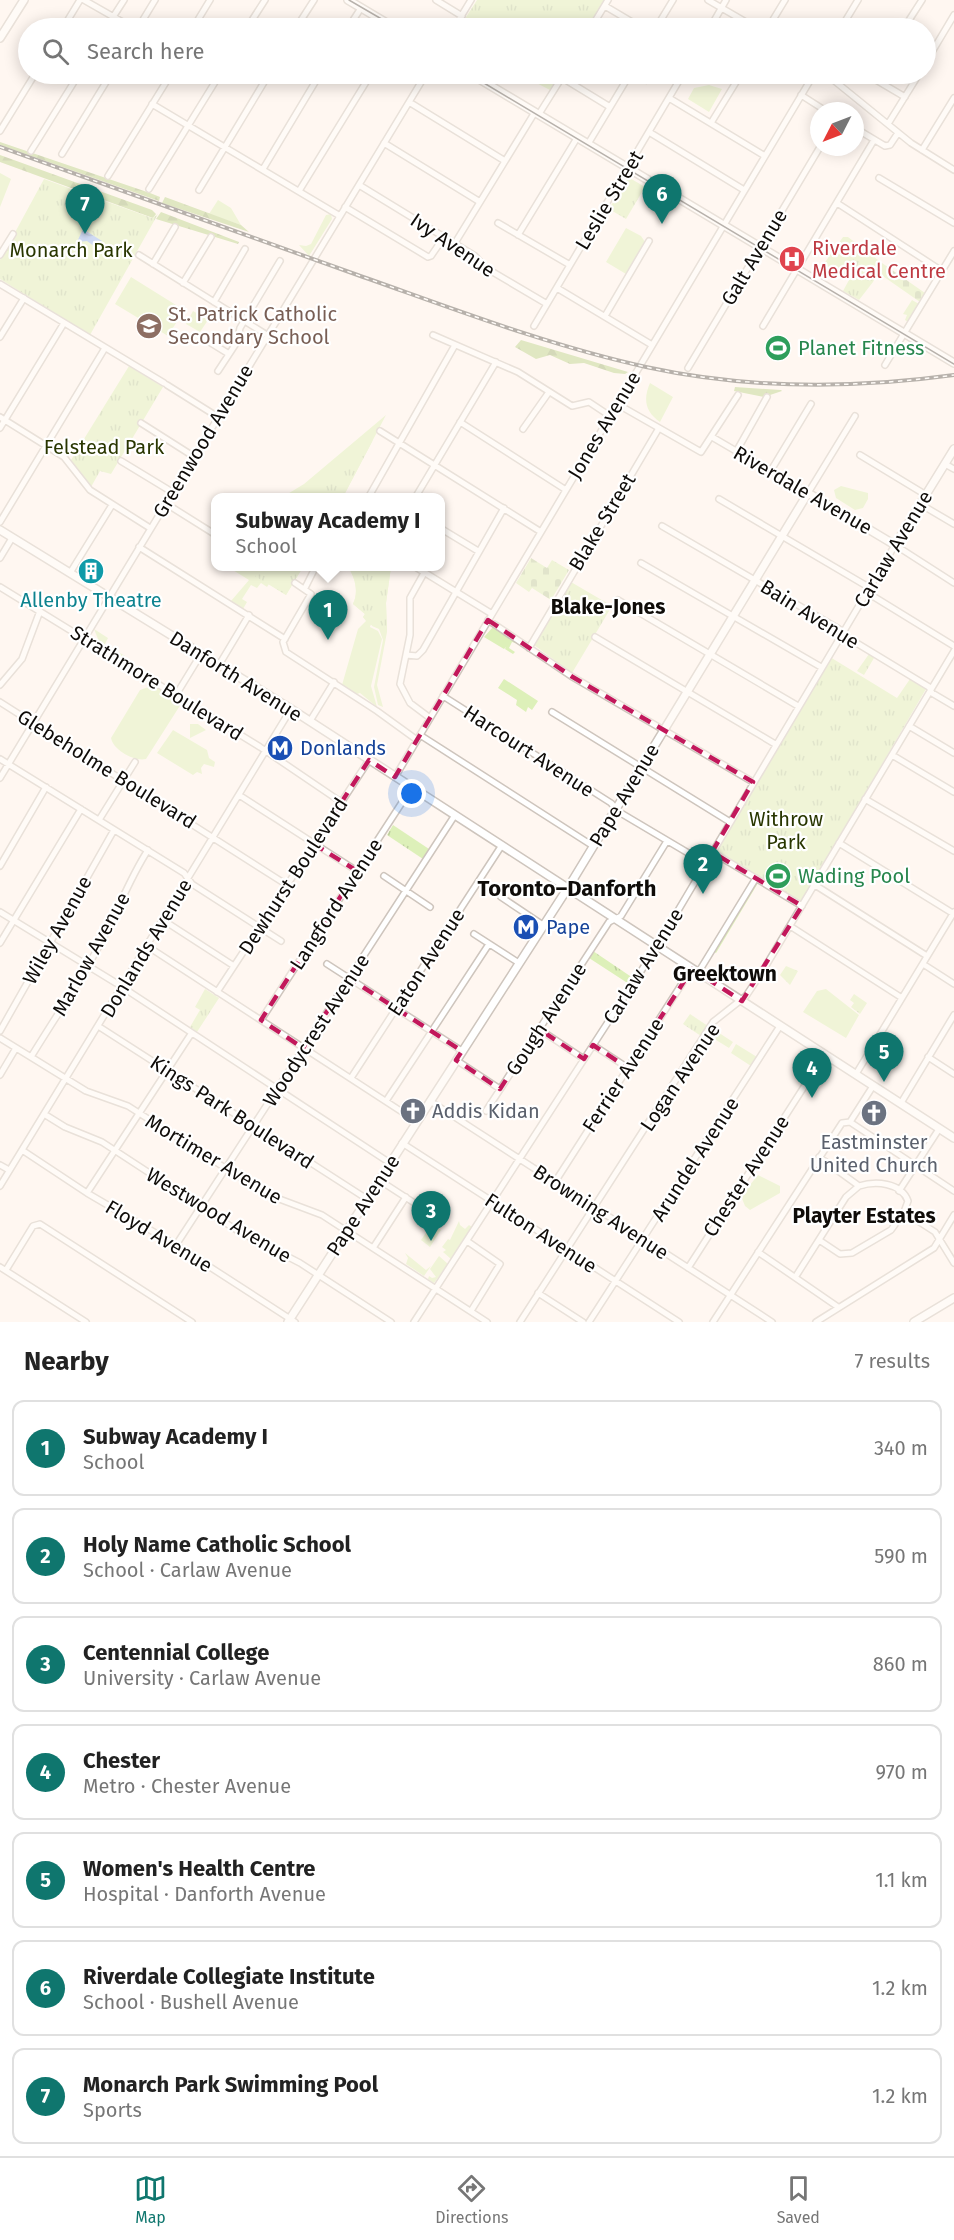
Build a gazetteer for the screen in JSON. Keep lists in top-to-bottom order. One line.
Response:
{"streets":{"main road":["Riverdale Avenue","Carlaw Avenue","Danforth Avenue","Pape Avenue"],"street":["Leslie Street","Ivy Avenue","Galt Avenue","Jones Avenue","Greenwood Avenue","Blake Street","Bain Avenue","Strathmore Boulevard","Harcourt Avenue","Glebeholme Boulevard","Dewhurst Boulevard","Langford Avenue","Wiley Avenue","Donlands Avenue","Marlow Avenue","Eaton Avenue","Gough Avenue","Woodycrest Avenue","Ferrier Avenue","Logan Avenue","Kings Park Boulevard","Mortimer Avenue","Arundel Avenue","Chester Avenue","Browning Avenue","Westwood Avenue","Fulton Avenue","Floyd Avenue"]},"crossings":[["Leslie Street","Ivy Avenue"],["Ivy Avenue","Greenwood Avenue"],["Jones Avenue","Danforth Avenue"],["Jones Avenue","Harcourt Avenue"],["Greenwood Avenue","Danforth Avenue"],["Greenwood Avenue","Strathmore Boulevard"],["Greenwood Avenue","Glebeholme Boulevard"],["Riverdale Avenue","Carlaw Avenue"],["Riverdale Avenue","Pape Avenue"],["Carlaw Avenue","Bain Avenue"],["Carlaw Avenue","Danforth Avenue"],["Carlaw Avenue","Harcourt Avenue"],["Carlaw Avenue","Mortimer Avenue"],["Carlaw Avenue","Browning Avenue"],["Carlaw Avenue","Fulton Avenue"],["Bain Avenue","Pape Avenue"],["Bain Avenue","Logan Avenue"],["Danforth Avenue","Pape Avenue"],["Danforth Avenue","Dewhurst Boulevard"],["Danforth Avenue","Langford Avenue"],["Danforth Avenue","Donlands Avenue"],["Danforth Avenue","Eaton Avenue"],["Danforth Avenue","Gough Avenue"],["Danforth Avenue","Woodycrest Avenue"],["Danforth Avenue","Ferrier Avenue"],["Danforth Avenue","Logan Avenue"],["Danforth Avenue","Arundel Avenue"],["Danforth Avenue","Chester Avenue"],["Strathmore Boulevard","Dewhurst Boulevard"],["Strathmore Boulevard","Donlands Avenue"],["Harcourt Avenue","Pape Avenue"],["Harcourt Avenue","Gough Avenue"],["Glebeholme Boulevard","Dewhurst Boulevard"],["Glebeholme Boulevard","Donlands Avenue"],["Pape Avenue","Kings Park Boulevard"],["Pape Avenue","Mortimer Avenue"],["Pape Avenue","Browning Avenue"],["Pape Avenue","Westwood Avenue"],["Pape Avenue","Fulton Avenue"],["Pape Avenue","Floyd Avenue"],["Donlands Avenue","Kings Park Boulevard"],["Donlands Avenue","Mortimer Avenue"],["Donlands Avenue","Westwood Avenue"],["Donlands Avenue","Floyd Avenue"],["Marlow Avenue","Mortimer Avenue"],["Woodycrest Avenue","Kings Park Boulevard"],["Woodycrest Avenue","Mortimer Avenue"],["Woodycrest Avenue","Westwood Avenue"],["Woodycrest Avenue","Floyd Avenue"],["Ferrier Avenue","Browning Avenue"],["Logan Avenue","Browning Avenue"],["Logan Avenue","Fulton Avenue"],["Arundel Avenue","Browning Avenue"],["Arundel Avenue","Fulton Avenue"],["Chester Avenue","Browning Avenue"]],"districts":["Blake-Jones","Toronto–Danforth","Greektown","Playter Estates"],"parks":["Monarch Park","Felstead Park","Withrow Park"],"places":{"hospital":["Riverdale Medical Centre"],"school or university":["St. Patrick Catholic Secondary School"],"sports":["Planet Fitness","Wading Pool"],"building":["Allenby Theatre"],"metro station":["Donlands","Pape"],"church":["Addis Kidan","Eastminster United Church"]},"north":"bottom left","page":{"search":"Search here","pins":["6","7","1","2","5","4","3"],"popup":["Subway Academy I","School"],"heading":["Nearby","7 results"],"list":[{"mark":"1","name":"Subway Academy I","note":"School","value":"340 m"},{"mark":"2","name":"Holy Name Catholic School","note":"School · Carlaw Avenue","value":"590 m"},{"mark":"3","name":"Centennial College","note":"University · Carlaw Avenue","value":"860 m"},{"mark":"4","name":"Chester","note":"Metro · Chester Avenue","value":"970 m"},{"mark":"5","name":"Women's Health Centre","note":"Hospital · Danforth Avenue","value":"1.1 km"},{"mark":"6","name":"Riverdale Collegiate Institute","note":"School · Bushell Avenue","value":"1.2 km"},{"mark":"7","name":"Monarch Park Swimming Pool","note":"Sports","value":"1.2 km"}],"nav":["Map","Directions","Saved"]}}
